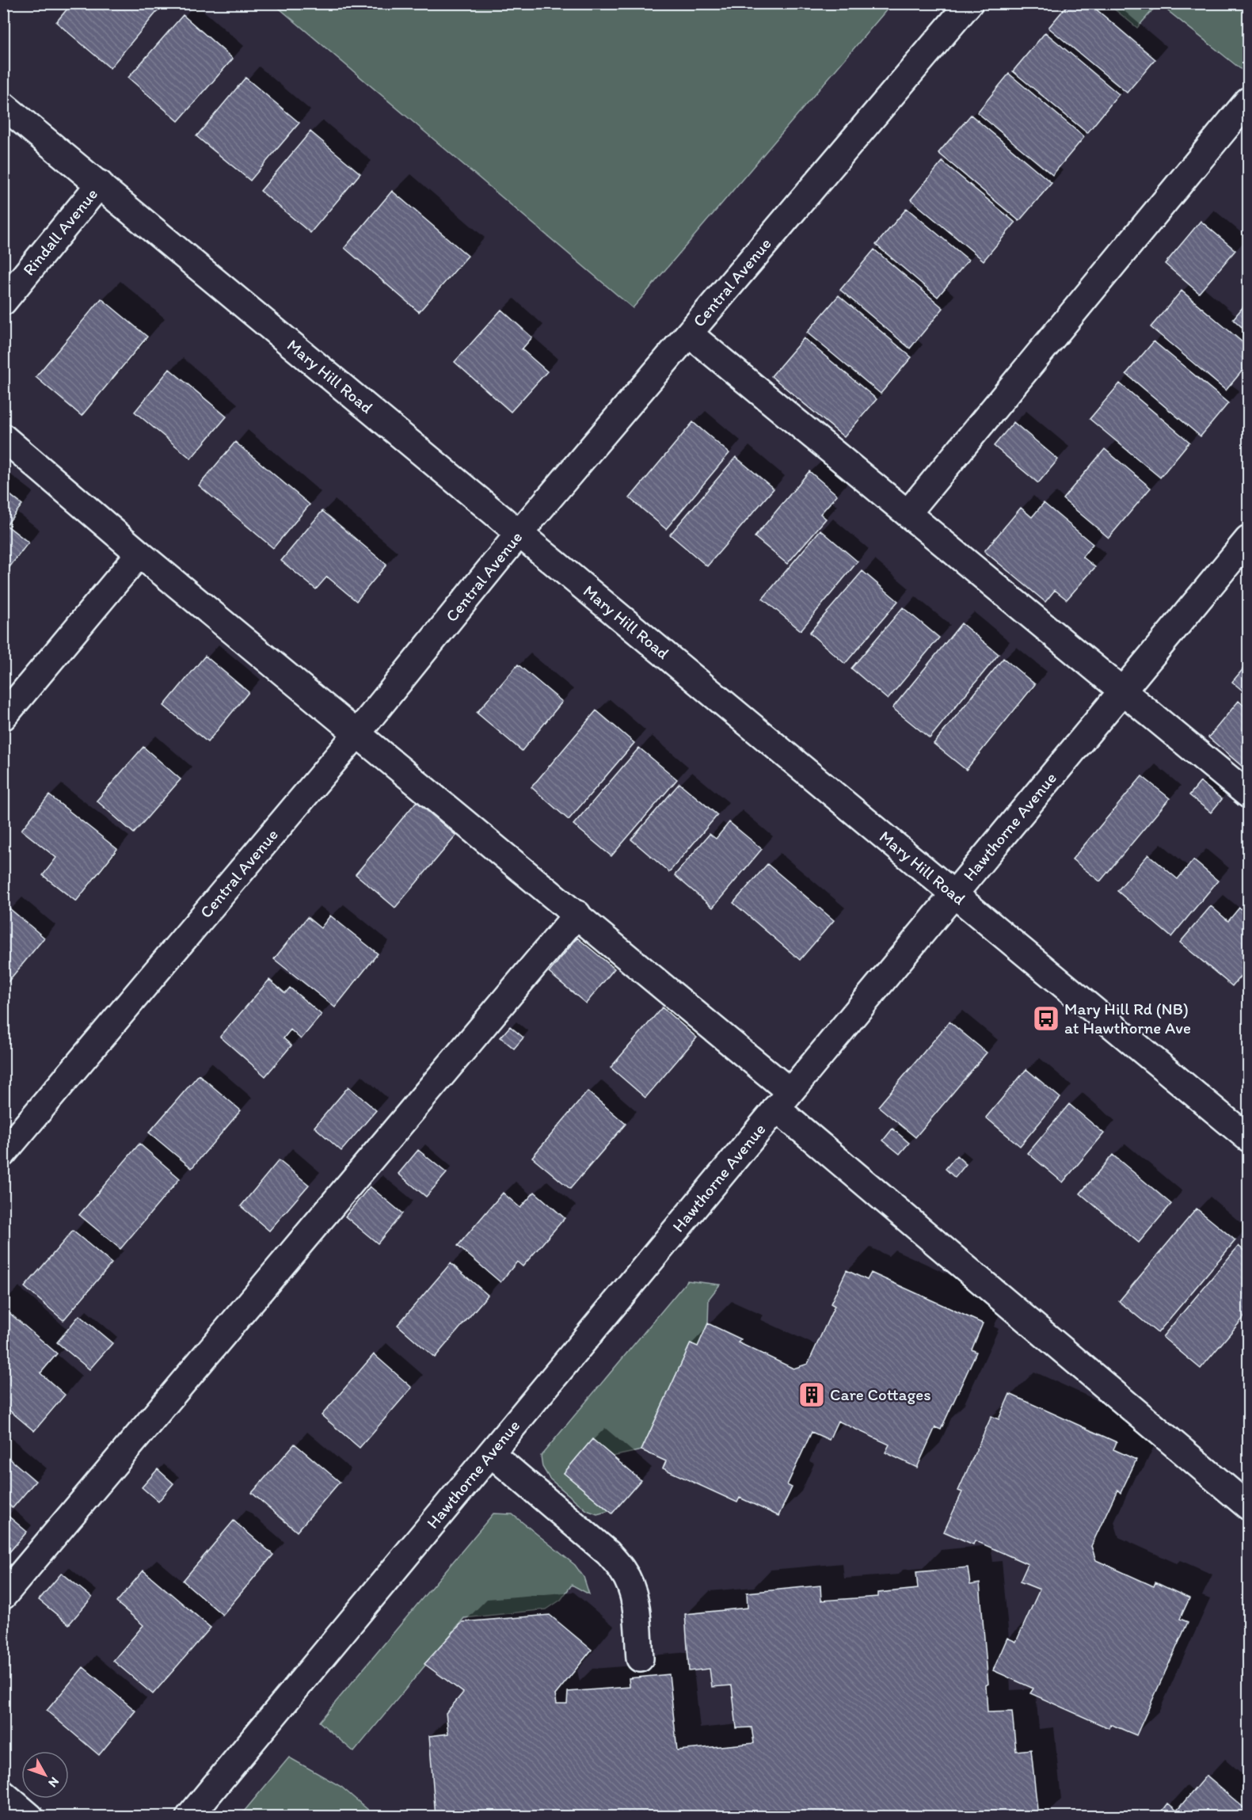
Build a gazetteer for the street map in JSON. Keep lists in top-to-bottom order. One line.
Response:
{"streets":{"street":["Rindall Avenue","Central Avenue","Mary Hill Road","Hawthorne Avenue"]},"crossings":[["Rindall Avenue","Mary Hill Road"],["Central Avenue","Mary Hill Road"],["Mary Hill Road","Hawthorne Avenue"]],"places":{"bus stop":["Mary Hill Rd (NB) at Hawthorne Ave"],"building":["Care Cottages"]},"north":"bottom right"}
